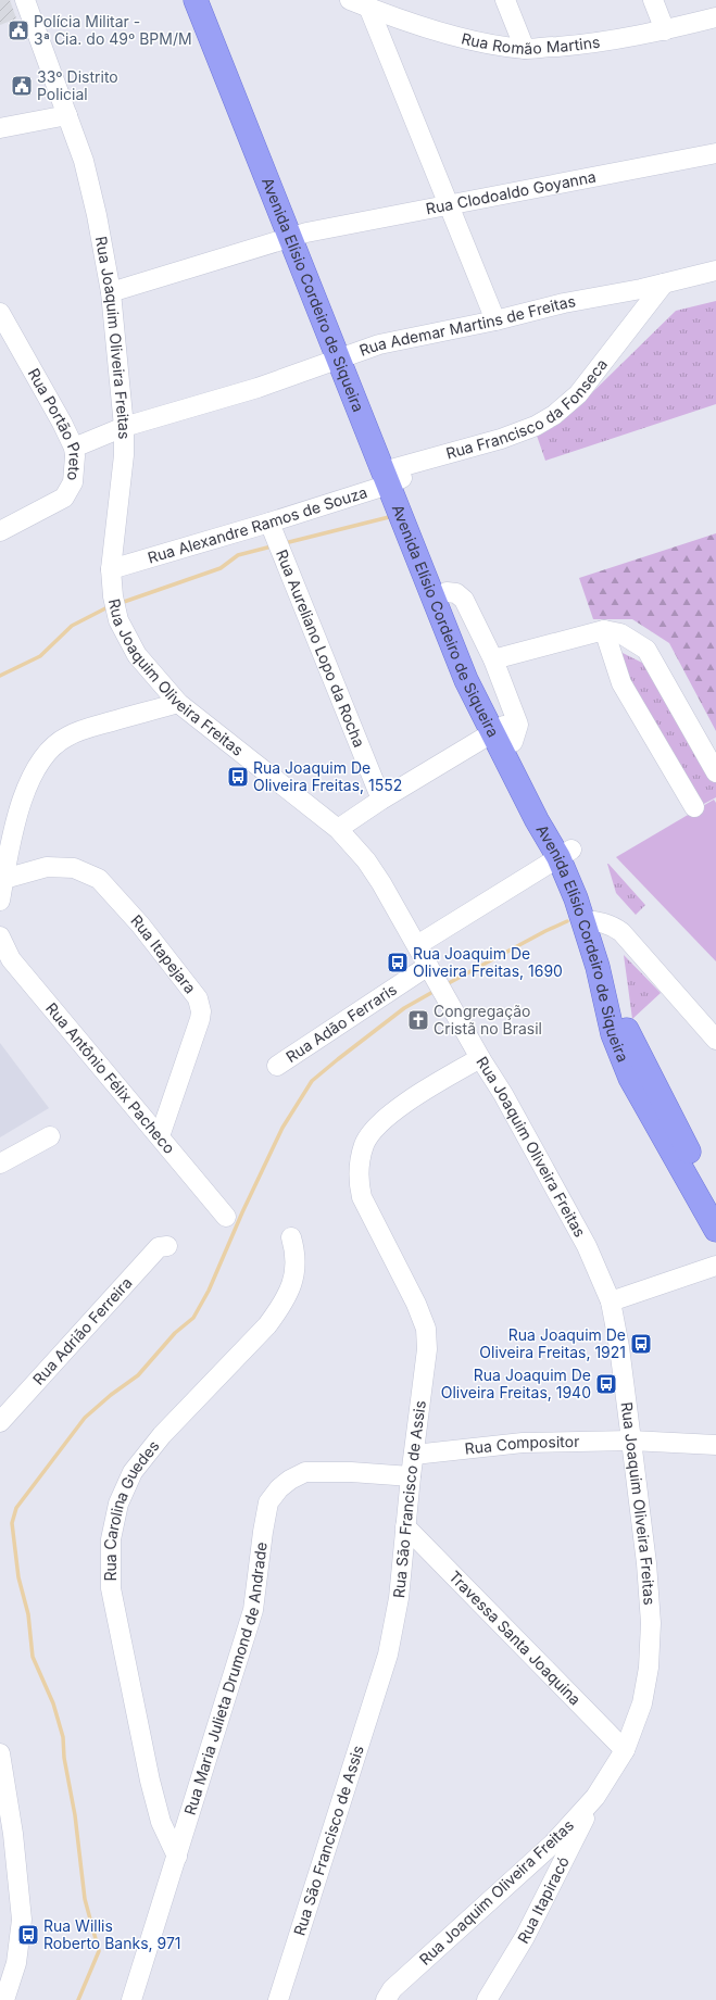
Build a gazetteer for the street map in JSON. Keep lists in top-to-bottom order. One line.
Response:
{"streets":{"main road":["Avenida Elísio Cordeiro de Siqueira"],"street":["Rua Romão Martins","Rua Clodoaldo Goyanna","Rua Ademar Martins de Freitas","Rua Joaquim Oliveira Freitas","Rua Francisco da Fonseca","Rua Portão Preto","Rua Alexandre Ramos de Souza","Rua Aureliano Lopo da Rocha","Rua Itapejara","Rua Adão Ferraris","Rua Antônio Félix Pacheco","Rua Adrião Ferreira","Rua Compositor","Rua São Francisco de Assis","Rua Carolina Guedes","Travessa Santa Joaquina","Rua Maria Julieta Drumond de Andrade","Rua Itapiracó"]},"crossings":[["Rua Clodoaldo Goyanna","Avenida Elísio Cordeiro de Siqueira"],["Rua Clodoaldo Goyanna","Rua Joaquim Oliveira Freitas"],["Avenida Elísio Cordeiro de Siqueira","Rua Ademar Martins de Freitas"],["Avenida Elísio Cordeiro de Siqueira","Rua Francisco da Fonseca"],["Avenida Elísio Cordeiro de Siqueira","Rua Alexandre Ramos de Souza"],["Rua Ademar Martins de Freitas","Rua Joaquim Oliveira Freitas"],["Rua Ademar Martins de Freitas","Rua Francisco da Fonseca"],["Rua Ademar Martins de Freitas","Rua Portão Preto"],["Rua Joaquim Oliveira Freitas","Rua Alexandre Ramos de Souza"],["Rua Joaquim Oliveira Freitas","Rua Adão Ferraris"],["Rua Joaquim Oliveira Freitas","Rua Compositor"],["Rua Joaquim Oliveira Freitas","Rua São Francisco de Assis"],["Rua Joaquim Oliveira Freitas","Travessa Santa Joaquina"],["Rua Joaquim Oliveira Freitas","Rua Itapiracó"],["Rua Francisco da Fonseca","Rua Alexandre Ramos de Souza"],["Rua Alexandre Ramos de Souza","Rua Aureliano Lopo da Rocha"],["Rua Itapejara","Rua Antônio Félix Pacheco"],["Rua Compositor","Rua São Francisco de Assis"],["Rua São Francisco de Assis","Travessa Santa Joaquina"],["Rua São Francisco de Assis","Rua Maria Julieta Drumond de Andrade"],["Rua Carolina Guedes","Rua Maria Julieta Drumond de Andrade"]],"places":{"public building":["Polícia Militar - 3ª Cia. do 49º BPM/M","33º Distrito Policial"],"bus stop":["Rua Joaquim De Oliveira Freitas, 1552","Rua Joaquim De Oliveira Freitas, 1690","Rua Joaquim De Oliveira Freitas, 1921","Rua Joaquim De Oliveira Freitas, 1940","Rua Willis Roberto Banks, 971"],"church":["Congregação Cristã no Brasil"]}}
